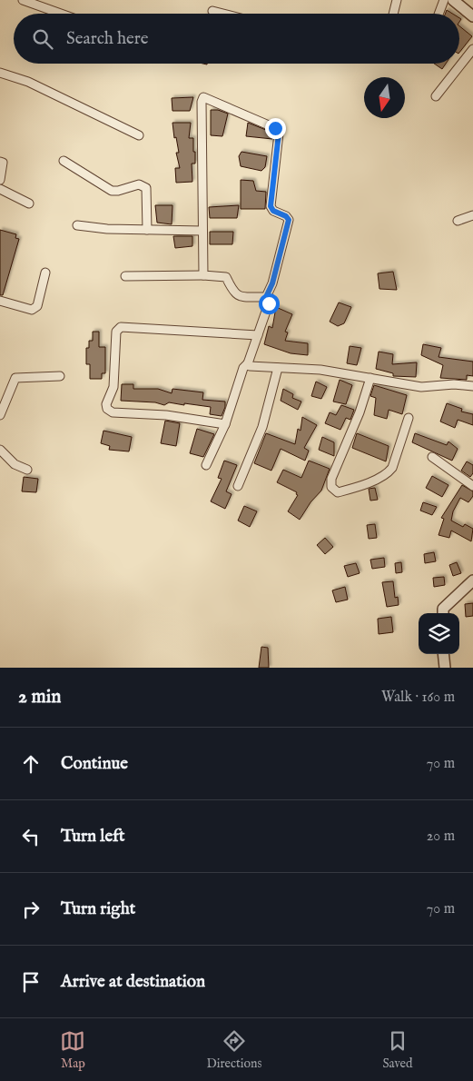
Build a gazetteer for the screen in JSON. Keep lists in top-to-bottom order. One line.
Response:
{"north":"bottom","page":{"search":"Search here","heading":["2 min","Walk · 160 m"],"list":[["Continue","70 m"],["Turn left","20 m"],["Turn right","70 m"],"Arrive at destination"],"nav":["Map","Directions","Saved"]}}
